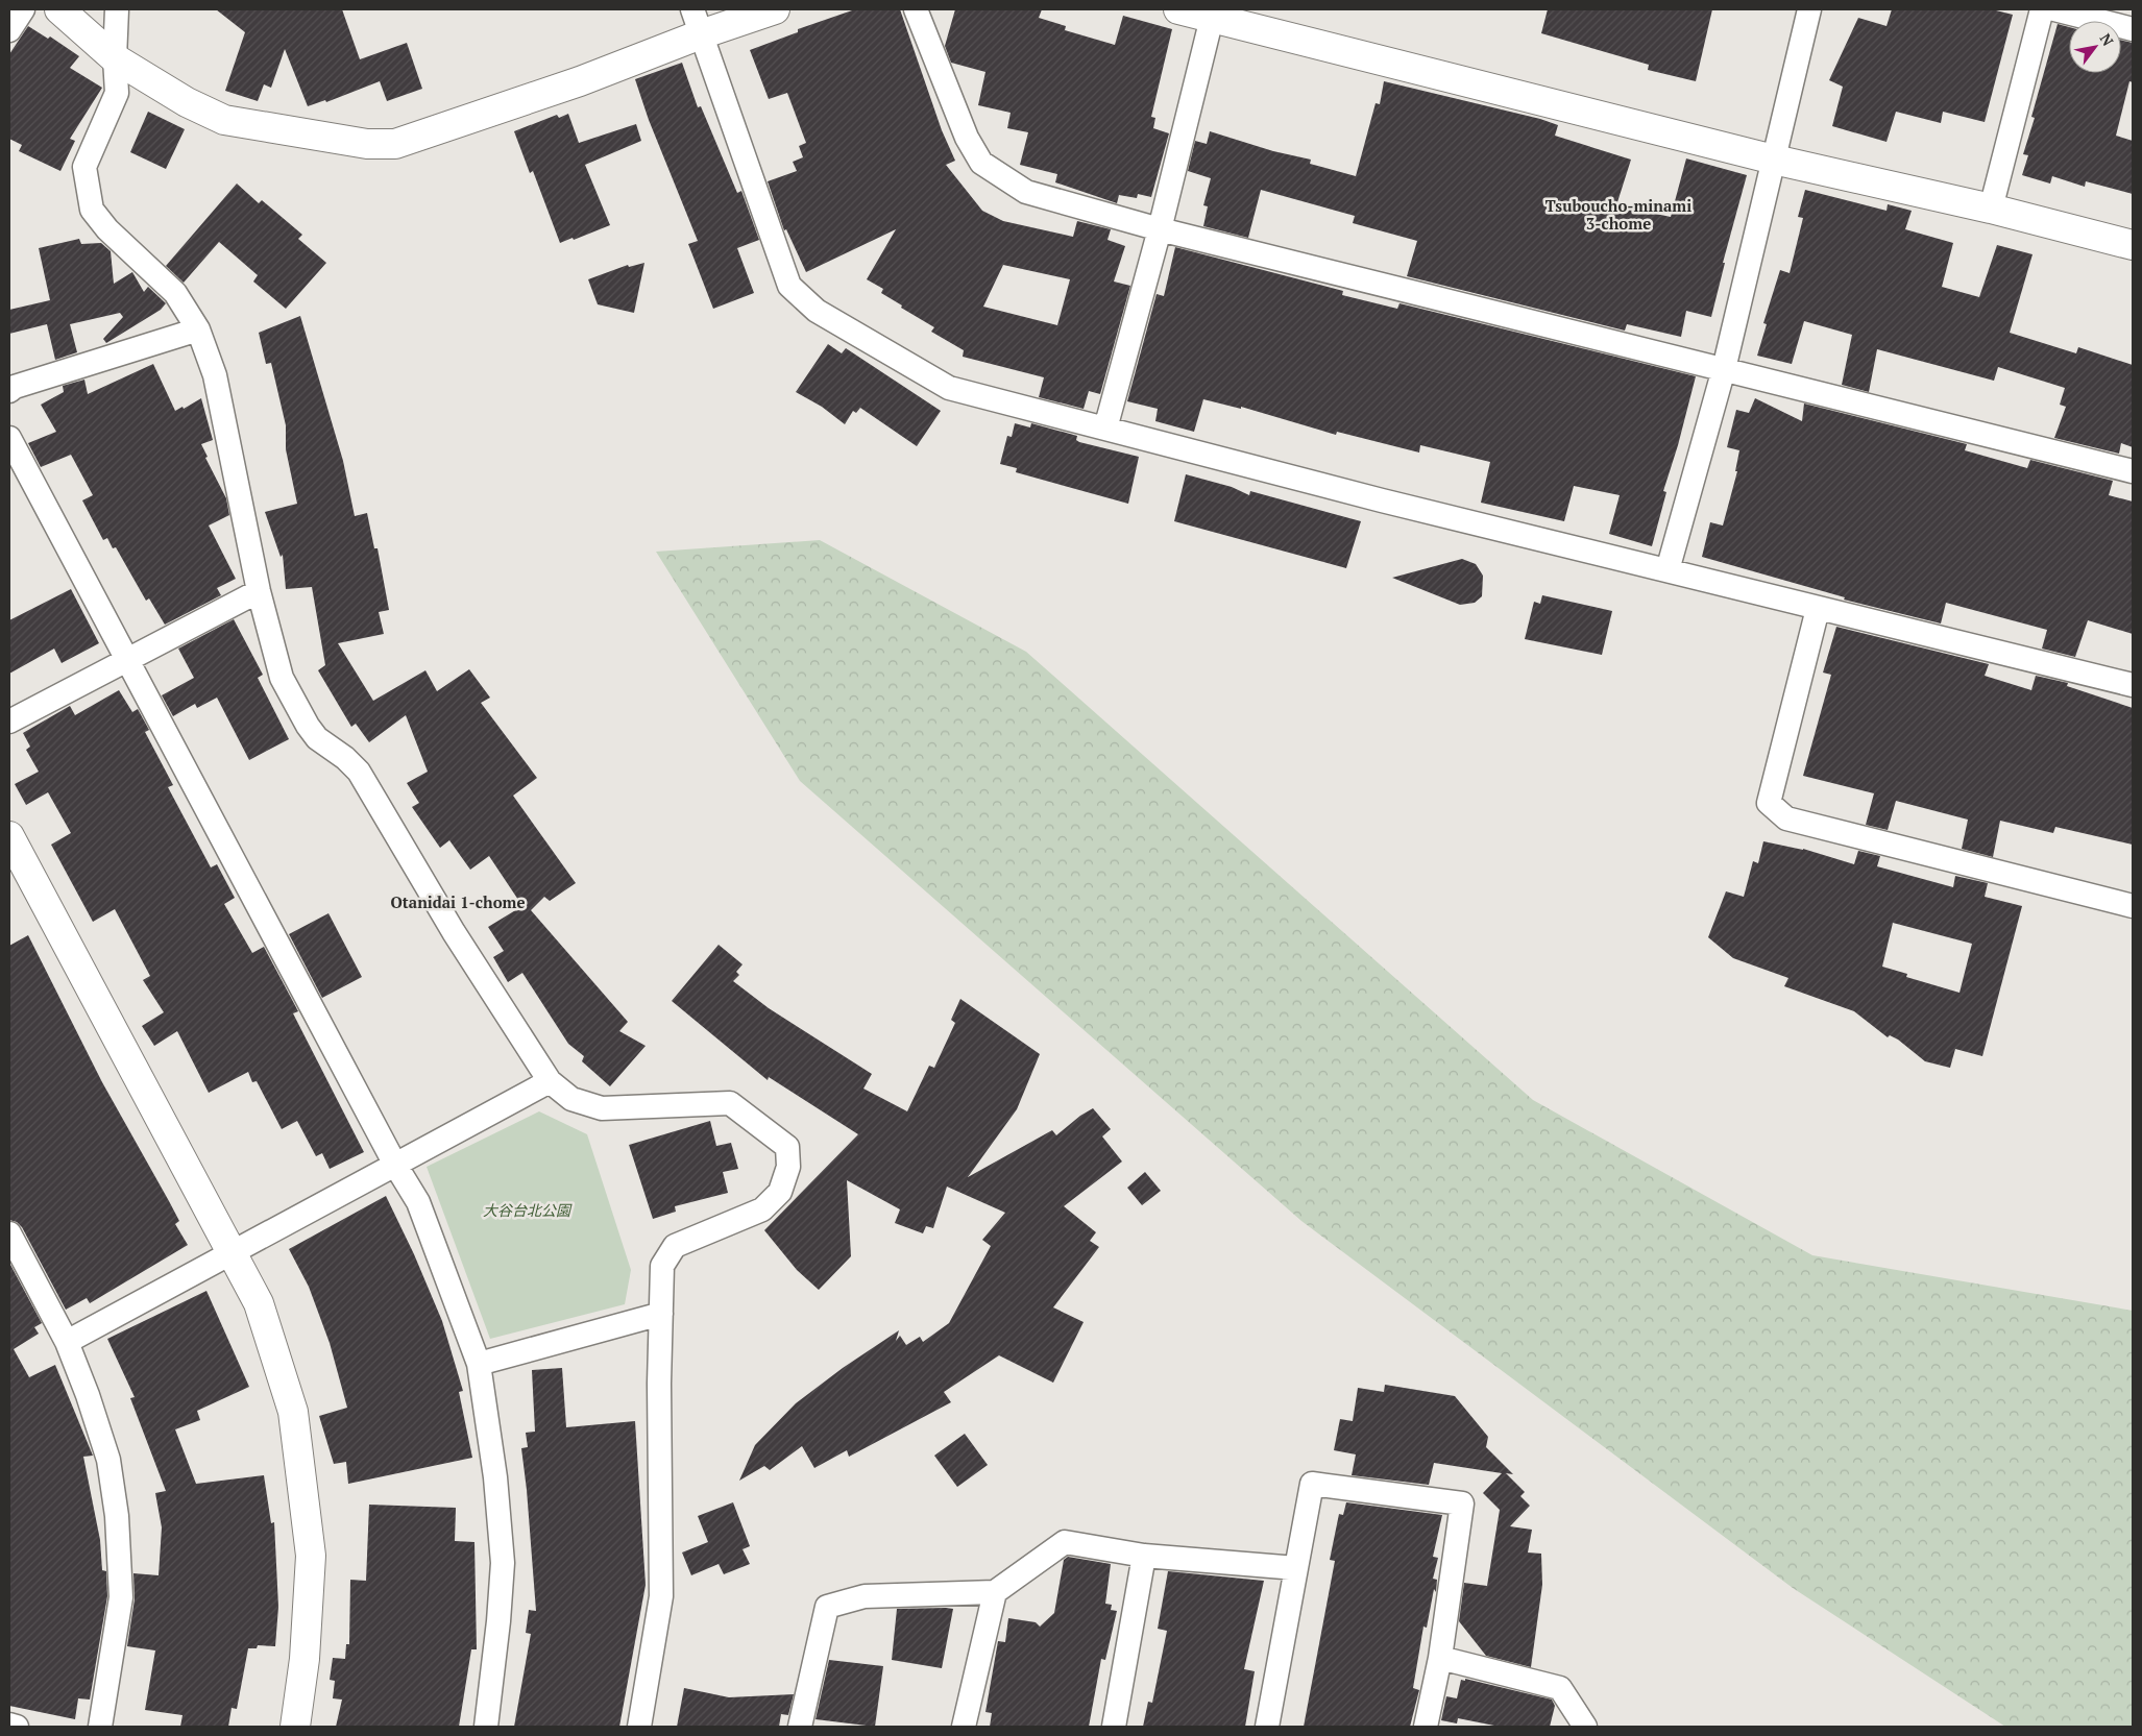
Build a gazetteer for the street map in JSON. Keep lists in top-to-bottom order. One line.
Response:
{"districts":["Tsuboucho-minami 3-chome","Otanidai 1-chome"],"parks":["大谷台北公園"],"north":"top right"}
